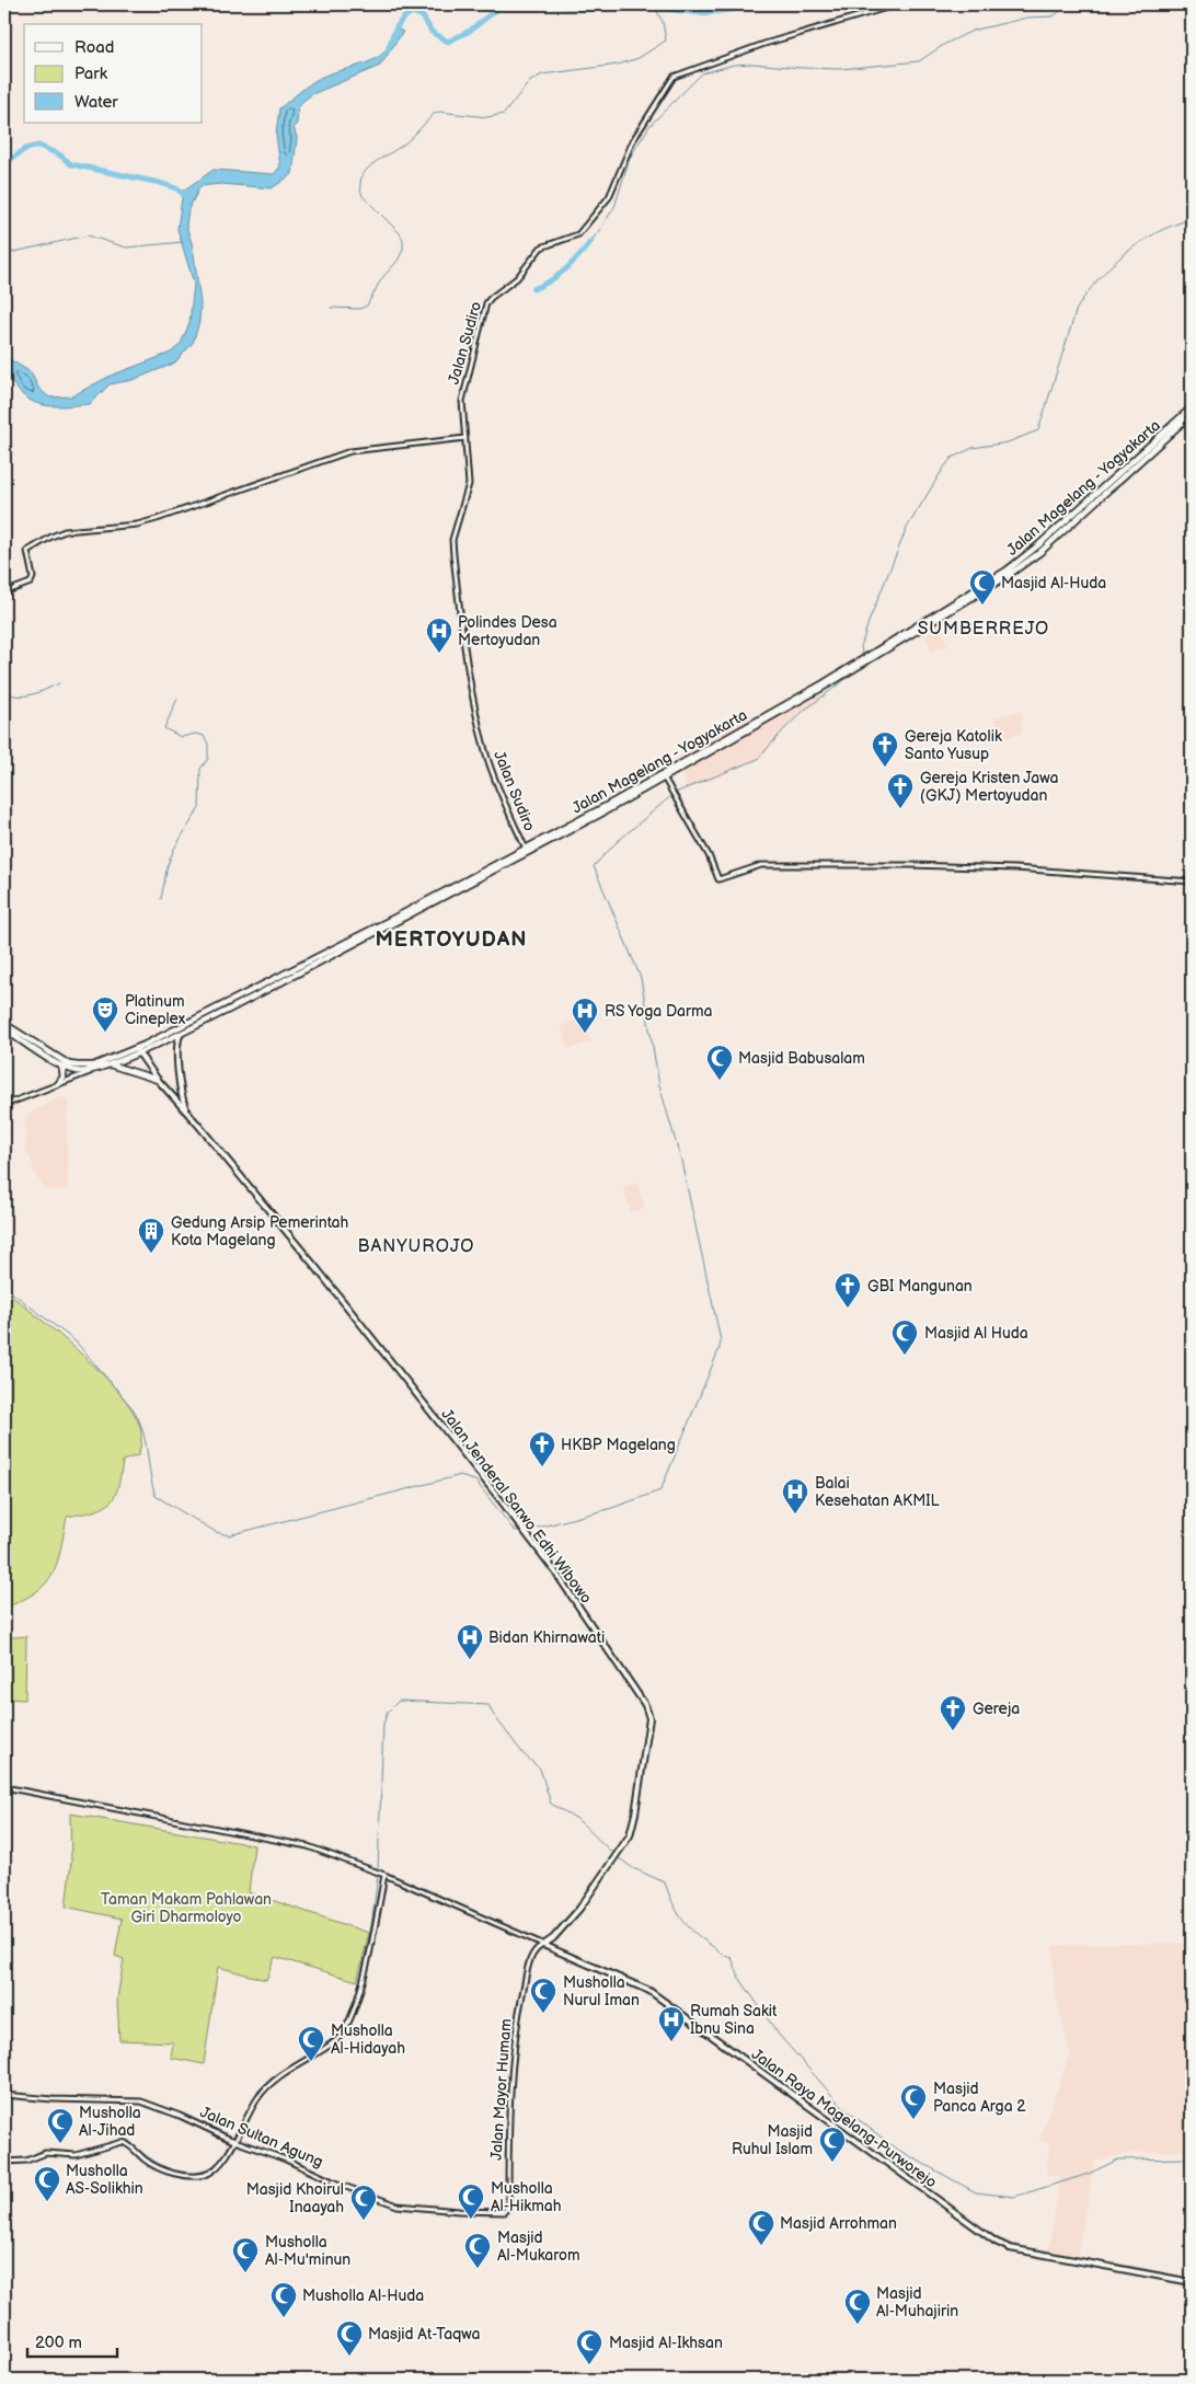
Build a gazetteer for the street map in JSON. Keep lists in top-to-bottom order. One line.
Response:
{"streets":{"highway":["Jalan Magelang - Yogyakarta"],"main road":["Jalan Jenderal Sarwo Edhi Wibowo","Jalan Raya Magelang-Purworejo"],"street":["Jalan Sudiro","Jalan Mayor Humam","Jalan Sultan Agung"]},"crossings":[["Jalan Sudiro","Jalan Magelang - Yogyakarta"],["Jalan Magelang - Yogyakarta","Jalan Jenderal Sarwo Edhi Wibowo"],["Jalan Jenderal Sarwo Edhi Wibowo","Jalan Mayor Humam"],["Jalan Jenderal Sarwo Edhi Wibowo","Jalan Raya Magelang-Purworejo"],["Jalan Mayor Humam","Jalan Raya Magelang-Purworejo"],["Jalan Mayor Humam","Jalan Sultan Agung"]],"districts":["SUMBERREJO","MERTOYUDAN","BANYUROJO"],"parks":["Taman Makam Pahlawan Giri Dharmoloyo"],"places":{"mosque":["Masjid Al-Huda","Masjid Babusalam","Masjid Al Huda","Musholla Nurul Iman","Musholla Al-Hidayah","Masjid Panca Arga 2","Musholla Al-Jihad","Masjid Ruhul Islam","Musholla AS-Solikhin","Musholla Al-Hikmah","Masjid Khoirul Inaayah","Masjid Arrohman","Masjid Al-Mukarom","Musholla Al-Mu'minun","Musholla Al-Huda","Masjid Al-Muhajirin","Masjid At-Taqwa","Masjid Al-Ikhsan"],"hospital":["Polindes Desa Mertoyudan","RS Yoga Darma","Balai Kesehatan AKMIL","Bidan Khirnawati","Rumah Sakit Ibnu Sina"],"church":["Gereja Katolik Santo Yusup","Gereja Kristen Jawa (GKJ) Mertoyudan","GBI Mangunan","HKBP Magelang","Gereja"],"theatre":["Platinum Cineplex"],"building":["Gedung Arsip Pemerintah Kota Magelang"]},"legend":["Road","Park","Water"],"scale_bar":"200 m"}
